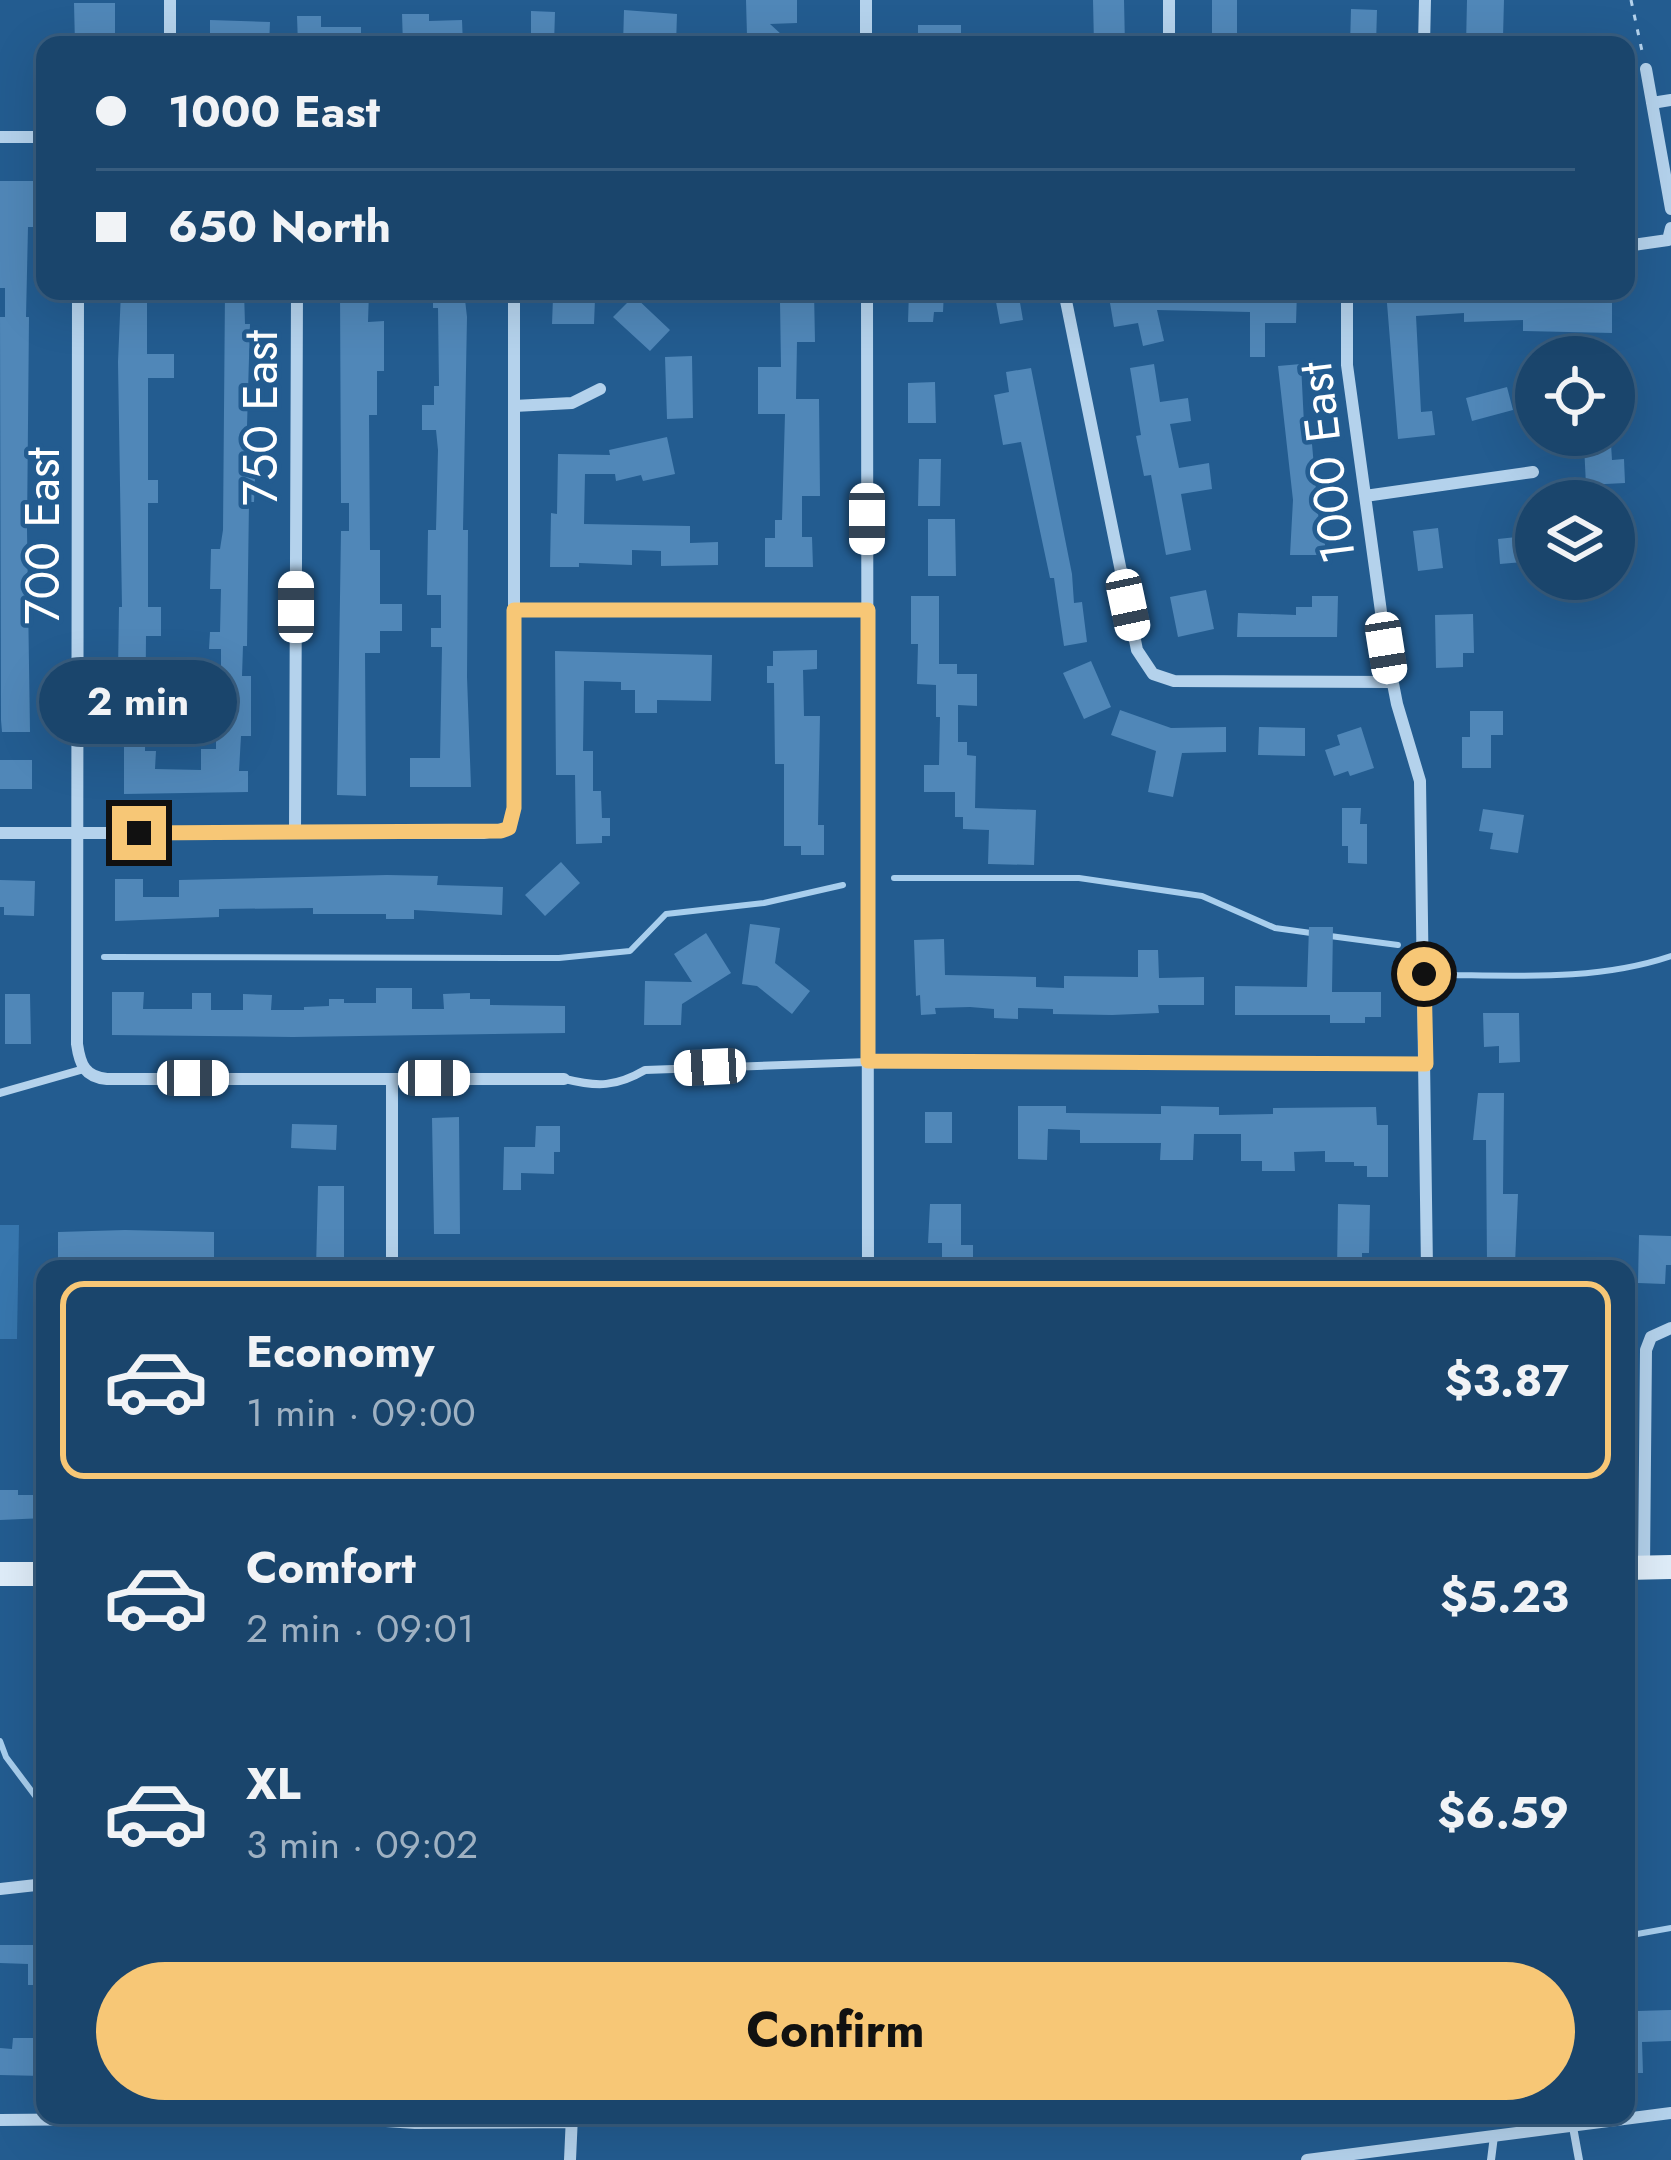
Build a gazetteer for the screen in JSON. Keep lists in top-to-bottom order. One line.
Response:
{"streets":{"street":["750 East","1000 East","700 East"]},"page":{"banner":["1000 East","650 North"],"bubble":"2 min","list":[{"name":"Economy","note":"1 min · 09:00","value":"$3.87"},{"name":"Comfort","note":"2 min · 09:01","value":"$5.23"},{"name":"XL","note":"3 min · 09:02","value":"$6.59"}],"buttons":"Confirm"}}
